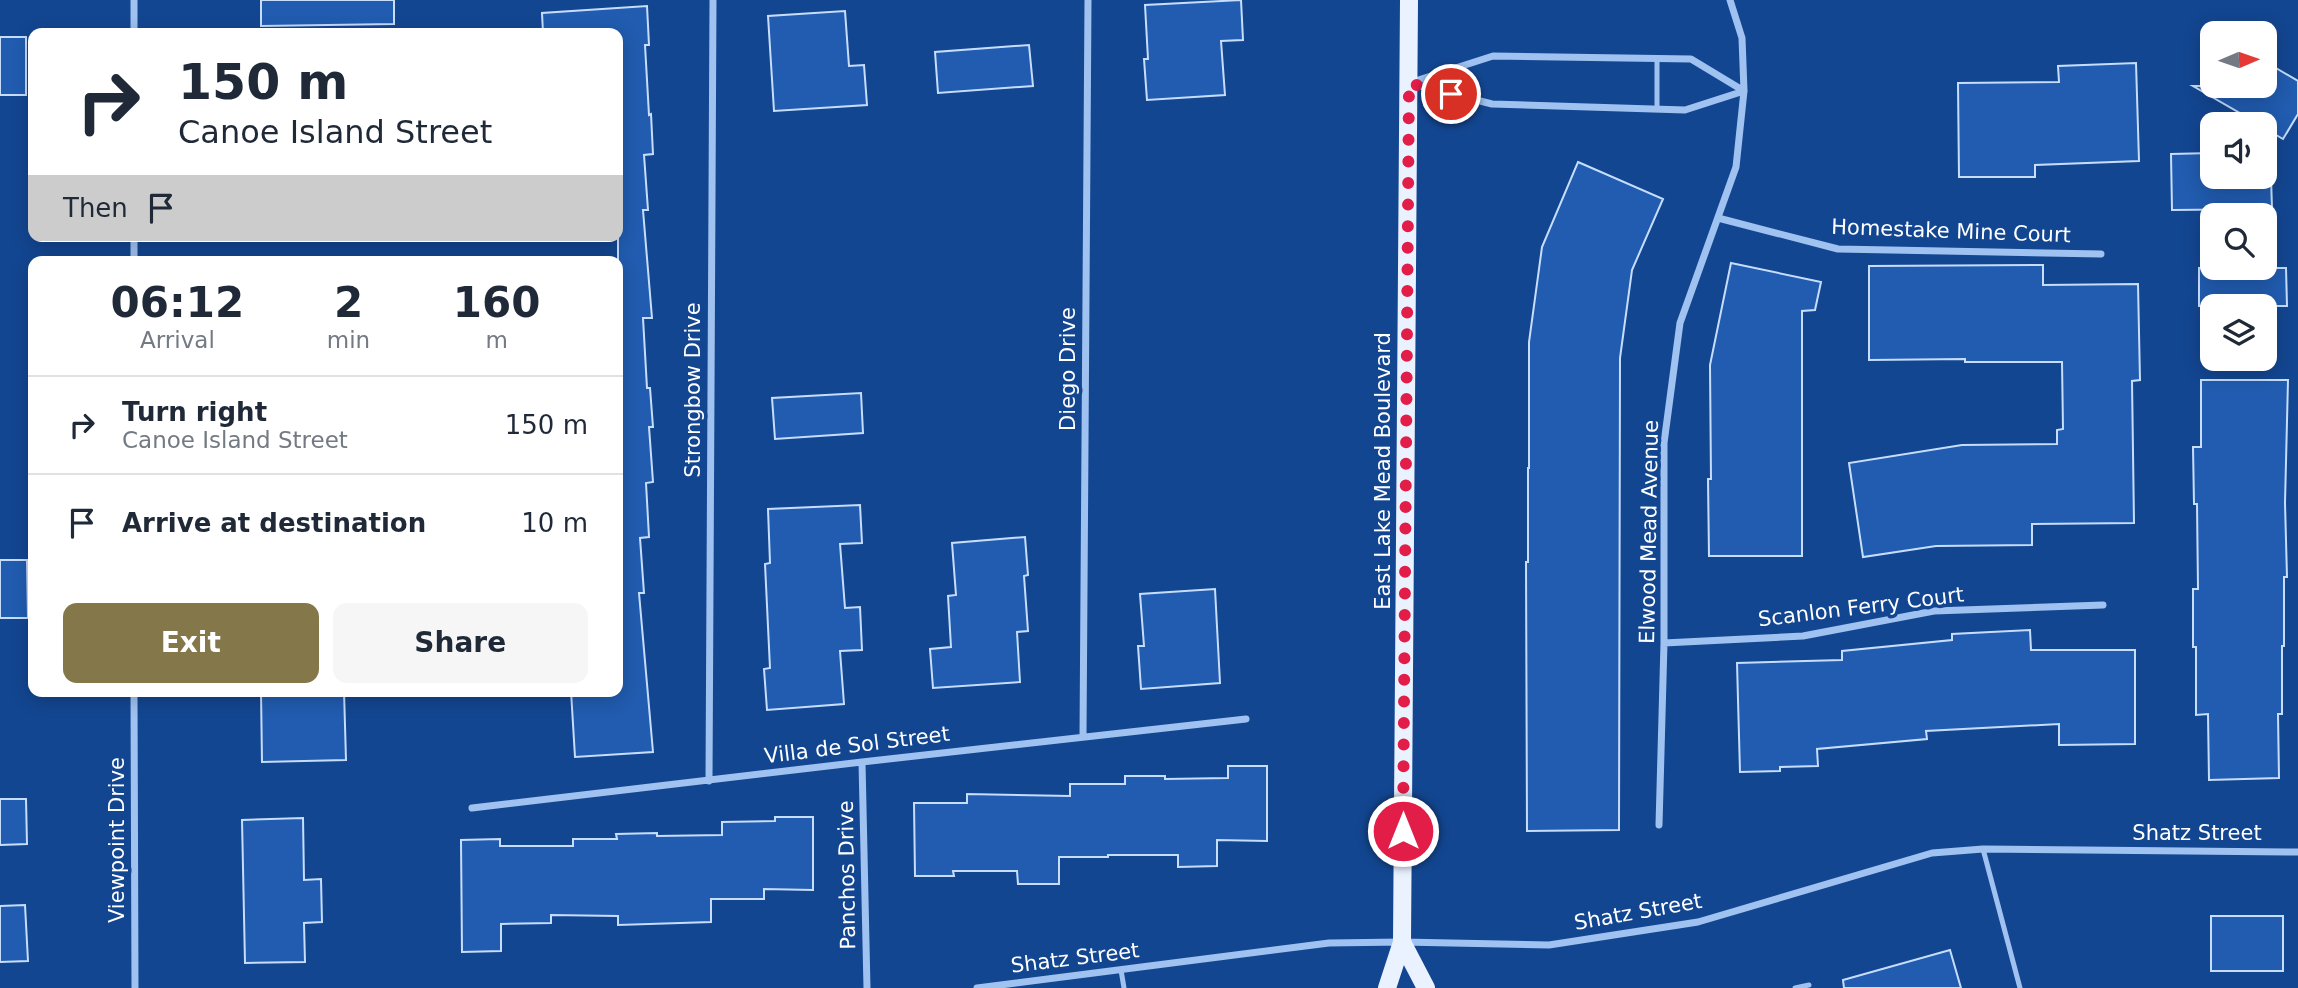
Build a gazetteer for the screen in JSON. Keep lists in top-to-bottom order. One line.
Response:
{"streets":{"main road":["East Lake Mead Boulevard"],"street":["Homestake Mine Court","Diego Drive","Strongbow Drive","Elwood Mead Avenue","Scanlon Ferry Court","Villa de Sol Street","Shatz Street","Viewpoint Drive","Panchos Drive"]},"crossings":[["Homestake Mine Court","Elwood Mead Avenue"],["Diego Drive","Villa de Sol Street"],["Strongbow Drive","Villa de Sol Street"],["East Lake Mead Boulevard","Shatz Street"],["Elwood Mead Avenue","Scanlon Ferry Court"],["Villa de Sol Street","Panchos Drive"]],"north":"right","page":{"turn":["150 m","Canoe Island Street"],"then":"Then","eta":["06:12","Arrival","2","min","160","m"],"list":[{"name":"Turn right","note":"Canoe Island Street","value":"150 m"},{"name":"Arrive at destination","value":"10 m"}],"buttons":["Exit","Share"]}}
